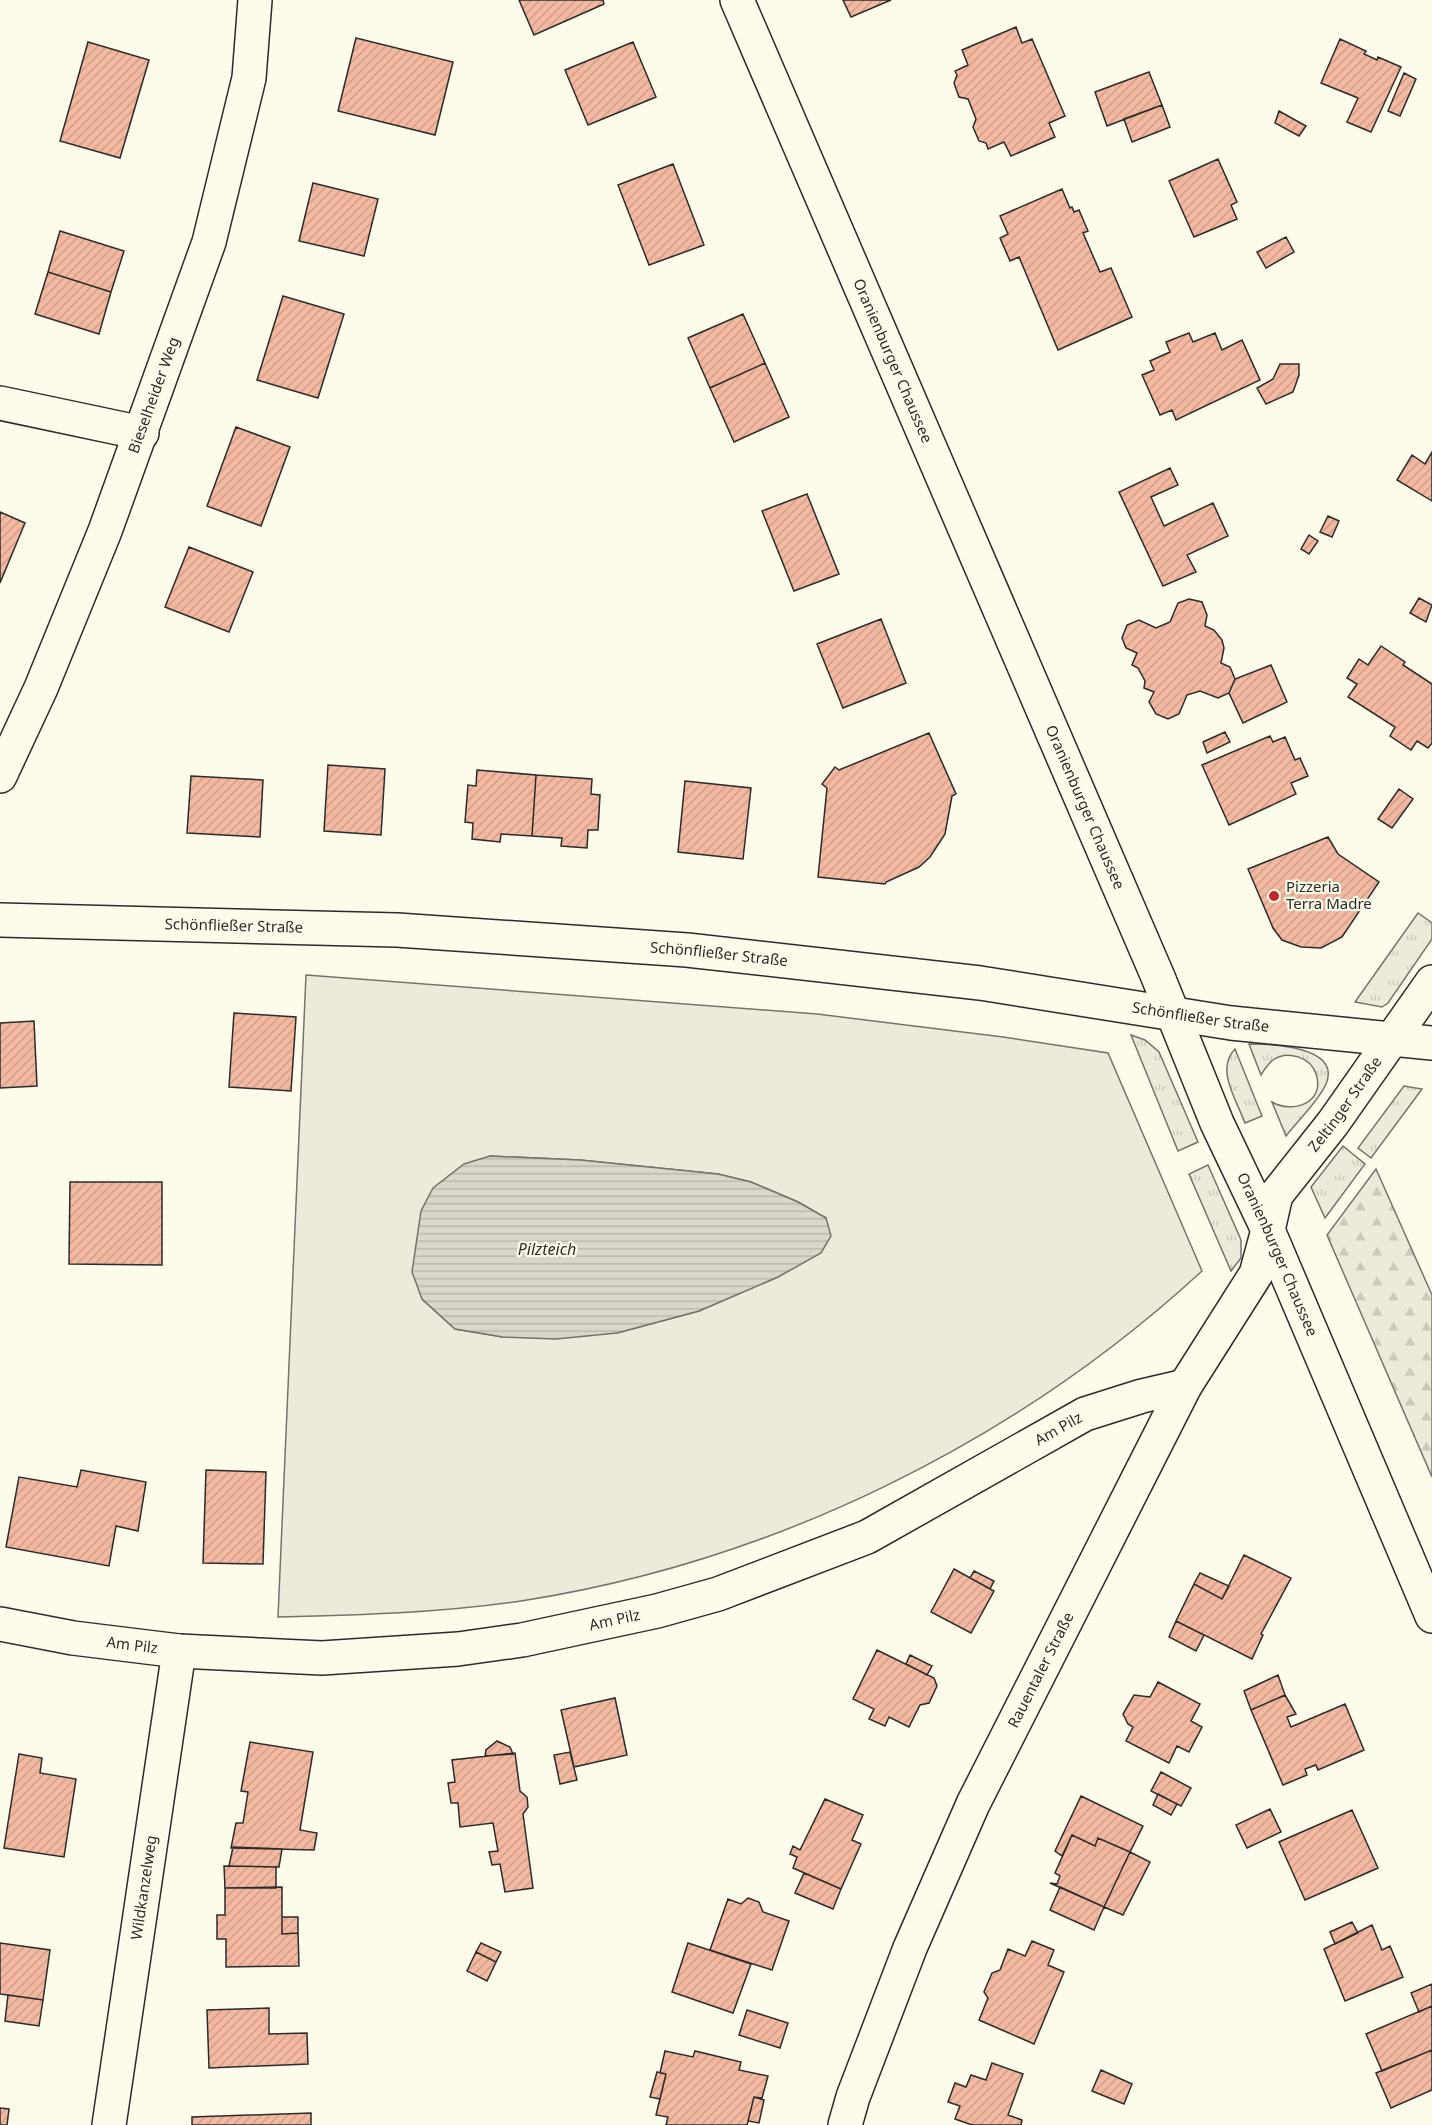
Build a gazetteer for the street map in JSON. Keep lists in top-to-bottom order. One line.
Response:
{"streets":{"street":["Oranienburger Chaussee","Bieselheider Weg","Schönfließer Straße","Zeltinger Straße","Am Pilz","Rauentaler Straße","Wildkanzelweg"]},"crossings":[["Oranienburger Chaussee","Schönfließer Straße"],["Oranienburger Chaussee","Zeltinger Straße"],["Oranienburger Chaussee","Rauentaler Straße"],["Schönfließer Straße","Zeltinger Straße"],["Zeltinger Straße","Rauentaler Straße"],["Am Pilz","Rauentaler Straße"],["Am Pilz","Wildkanzelweg"]],"water":["Pilzteich"],"places":["Pizzeria Terra Madre"]}
